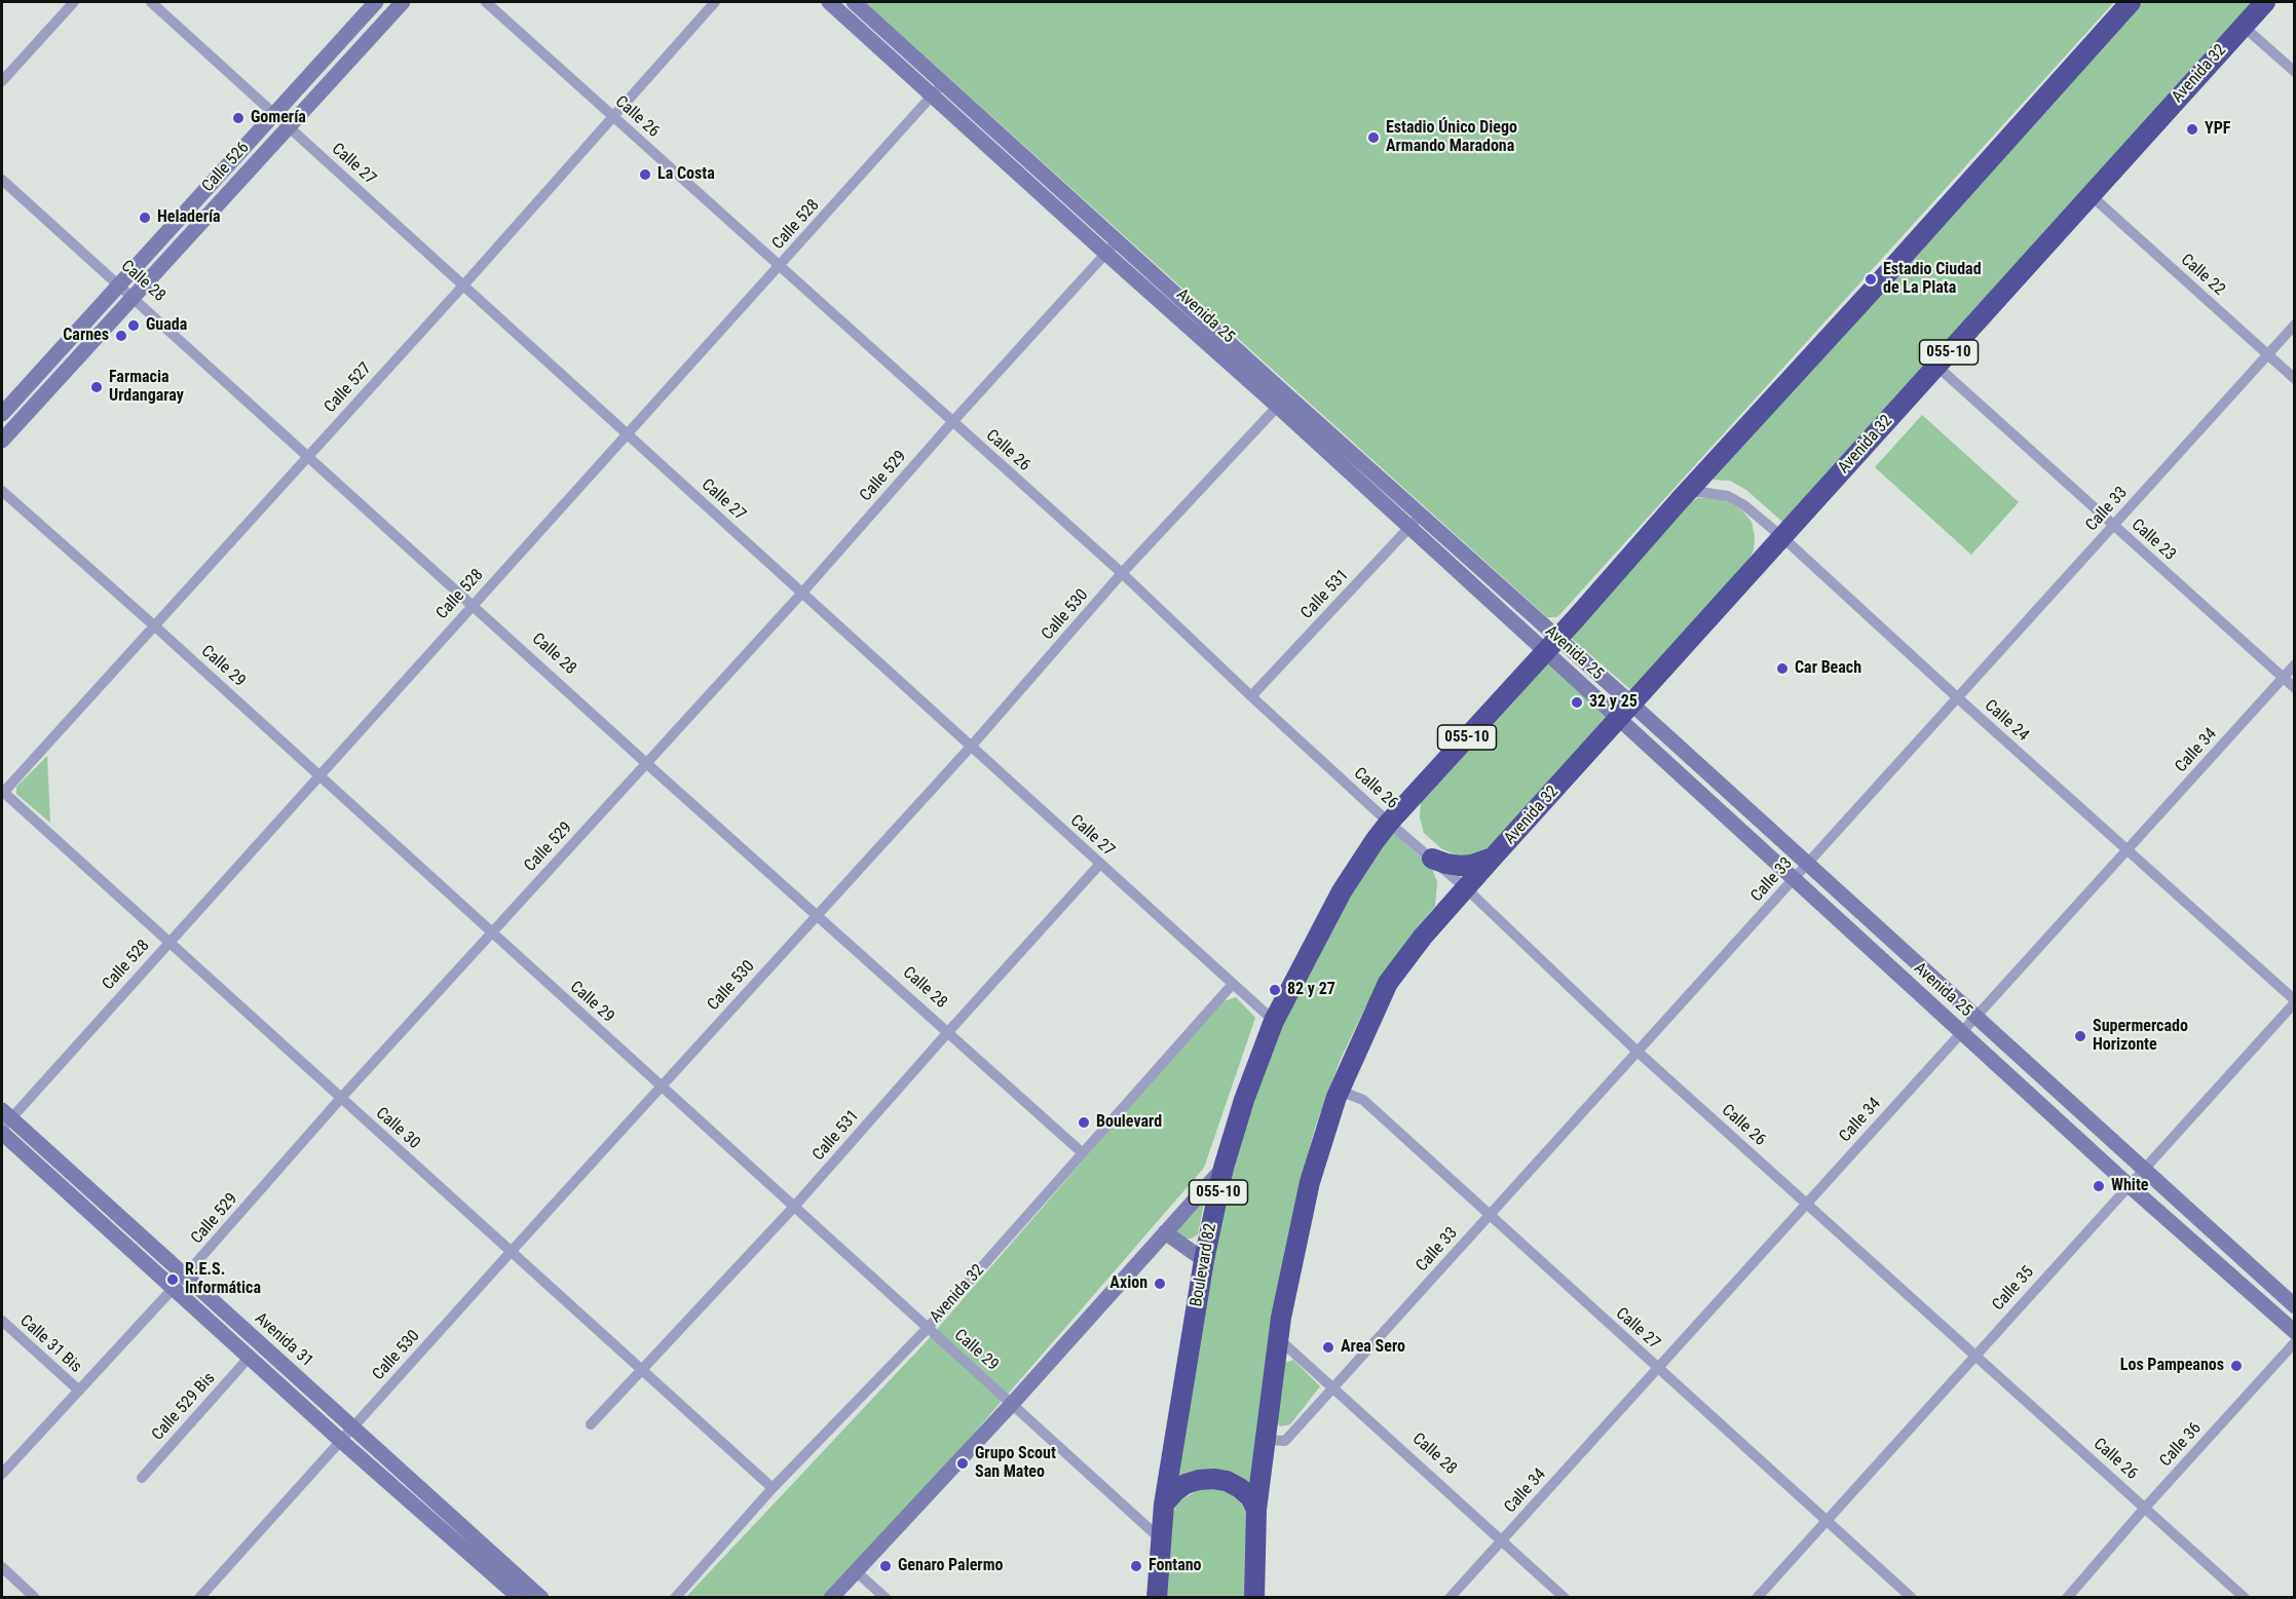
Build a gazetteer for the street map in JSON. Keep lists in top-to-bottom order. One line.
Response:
{"streets":{"highway":["Avenida 32","055-10","Boulevard 82"],"main road":["Calle 526","Avenida 25","Avenida 31"],"street":["Calle 26","Calle 27","Calle 528","Calle 22","Calle 28","Calle 527","Calle 529","Calle 33","Calle 23","Calle 531","Calle 530","Calle 29","Calle 24","Calle 34","Calle 30","Calle 35","Calle 31 Bis","Calle 529 Bis","Calle 36"]},"crossings":[["Avenida 32","Calle 26"],["Avenida 32","Calle 27"],["Avenida 32","Calle 22"],["Avenida 32","Calle 28"],["Avenida 32","Avenida 25"],["Avenida 32","055-10"],["Avenida 32","Calle 23"],["Avenida 32","Calle 29"],["Avenida 32","Calle 24"],["Avenida 32","Calle 30"],["Calle 26","Calle 528"],["Calle 26","055-10"],["Calle 26","Calle 527"],["Calle 26","Calle 529"],["Calle 26","Calle 33"],["Calle 26","Calle 531"],["Calle 26","Calle 530"],["Calle 26","Calle 34"],["Calle 26","Boulevard 82"],["Calle 26","Calle 35"],["Calle 26","Calle 36"],["Calle 27","Calle 526"],["Calle 27","Calle 528"],["Calle 27","055-10"],["Calle 27","Calle 527"],["Calle 27","Calle 529"],["Calle 27","Calle 33"],["Calle 27","Calle 531"],["Calle 27","Calle 530"],["Calle 27","Calle 34"],["Calle 27","Boulevard 82"],["Calle 27","Calle 35"],["Calle 526","Calle 28"],["Calle 528","Calle 28"],["Calle 528","Avenida 25"],["Calle 528","Calle 29"],["Calle 528","Calle 30"],["Calle 528","Avenida 31"],["Calle 22","Calle 33"],["Calle 28","055-10"],["Calle 28","Calle 527"],["Calle 28","Calle 529"],["Calle 28","Calle 33"],["Calle 28","Calle 531"],["Calle 28","Calle 530"],["Calle 28","Calle 34"],["Avenida 25","055-10"],["Avenida 25","Calle 529"],["Avenida 25","Calle 33"],["Avenida 25","Calle 531"],["Avenida 25","Calle 530"],["Avenida 25","Calle 34"],["Avenida 25","Calle 35"],["055-10","Calle 33"],["055-10","Calle 24"],["055-10","Boulevard 82"],["Calle 527","Calle 29"],["Calle 527","Calle 30"],["Calle 529","Calle 29"],["Calle 529","Calle 30"],["Calle 529","Avenida 31"],["Calle 529","Calle 31 Bis"],["Calle 33","Calle 23"],["Calle 33","Calle 24"],["Calle 23","Calle 34"],["Calle 531","Calle 29"],["Calle 531","Calle 30"],["Calle 530","Calle 29"],["Calle 530","Calle 30"],["Calle 530","Avenida 31"],["Calle 29","Boulevard 82"],["Calle 24","Calle 34"],["Calle 24","Calle 35"],["Avenida 31","Calle 529 Bis"]],"places":["Gomería","YPF","Estadio Único Diego Armando Maradona","La Costa","Heladería","Estadio Ciudad de La Plata","Guada","Carnes","Farmacia Urdangaray","Car Beach","32 y 25","82 y 27","Supermercado Horizonte","Boulevard","White","R.E.S. Informática","Axion","Area Sero","Los Pampeanos","Grupo Scout San Mateo","Genaro Palermo","Fontano"]}
